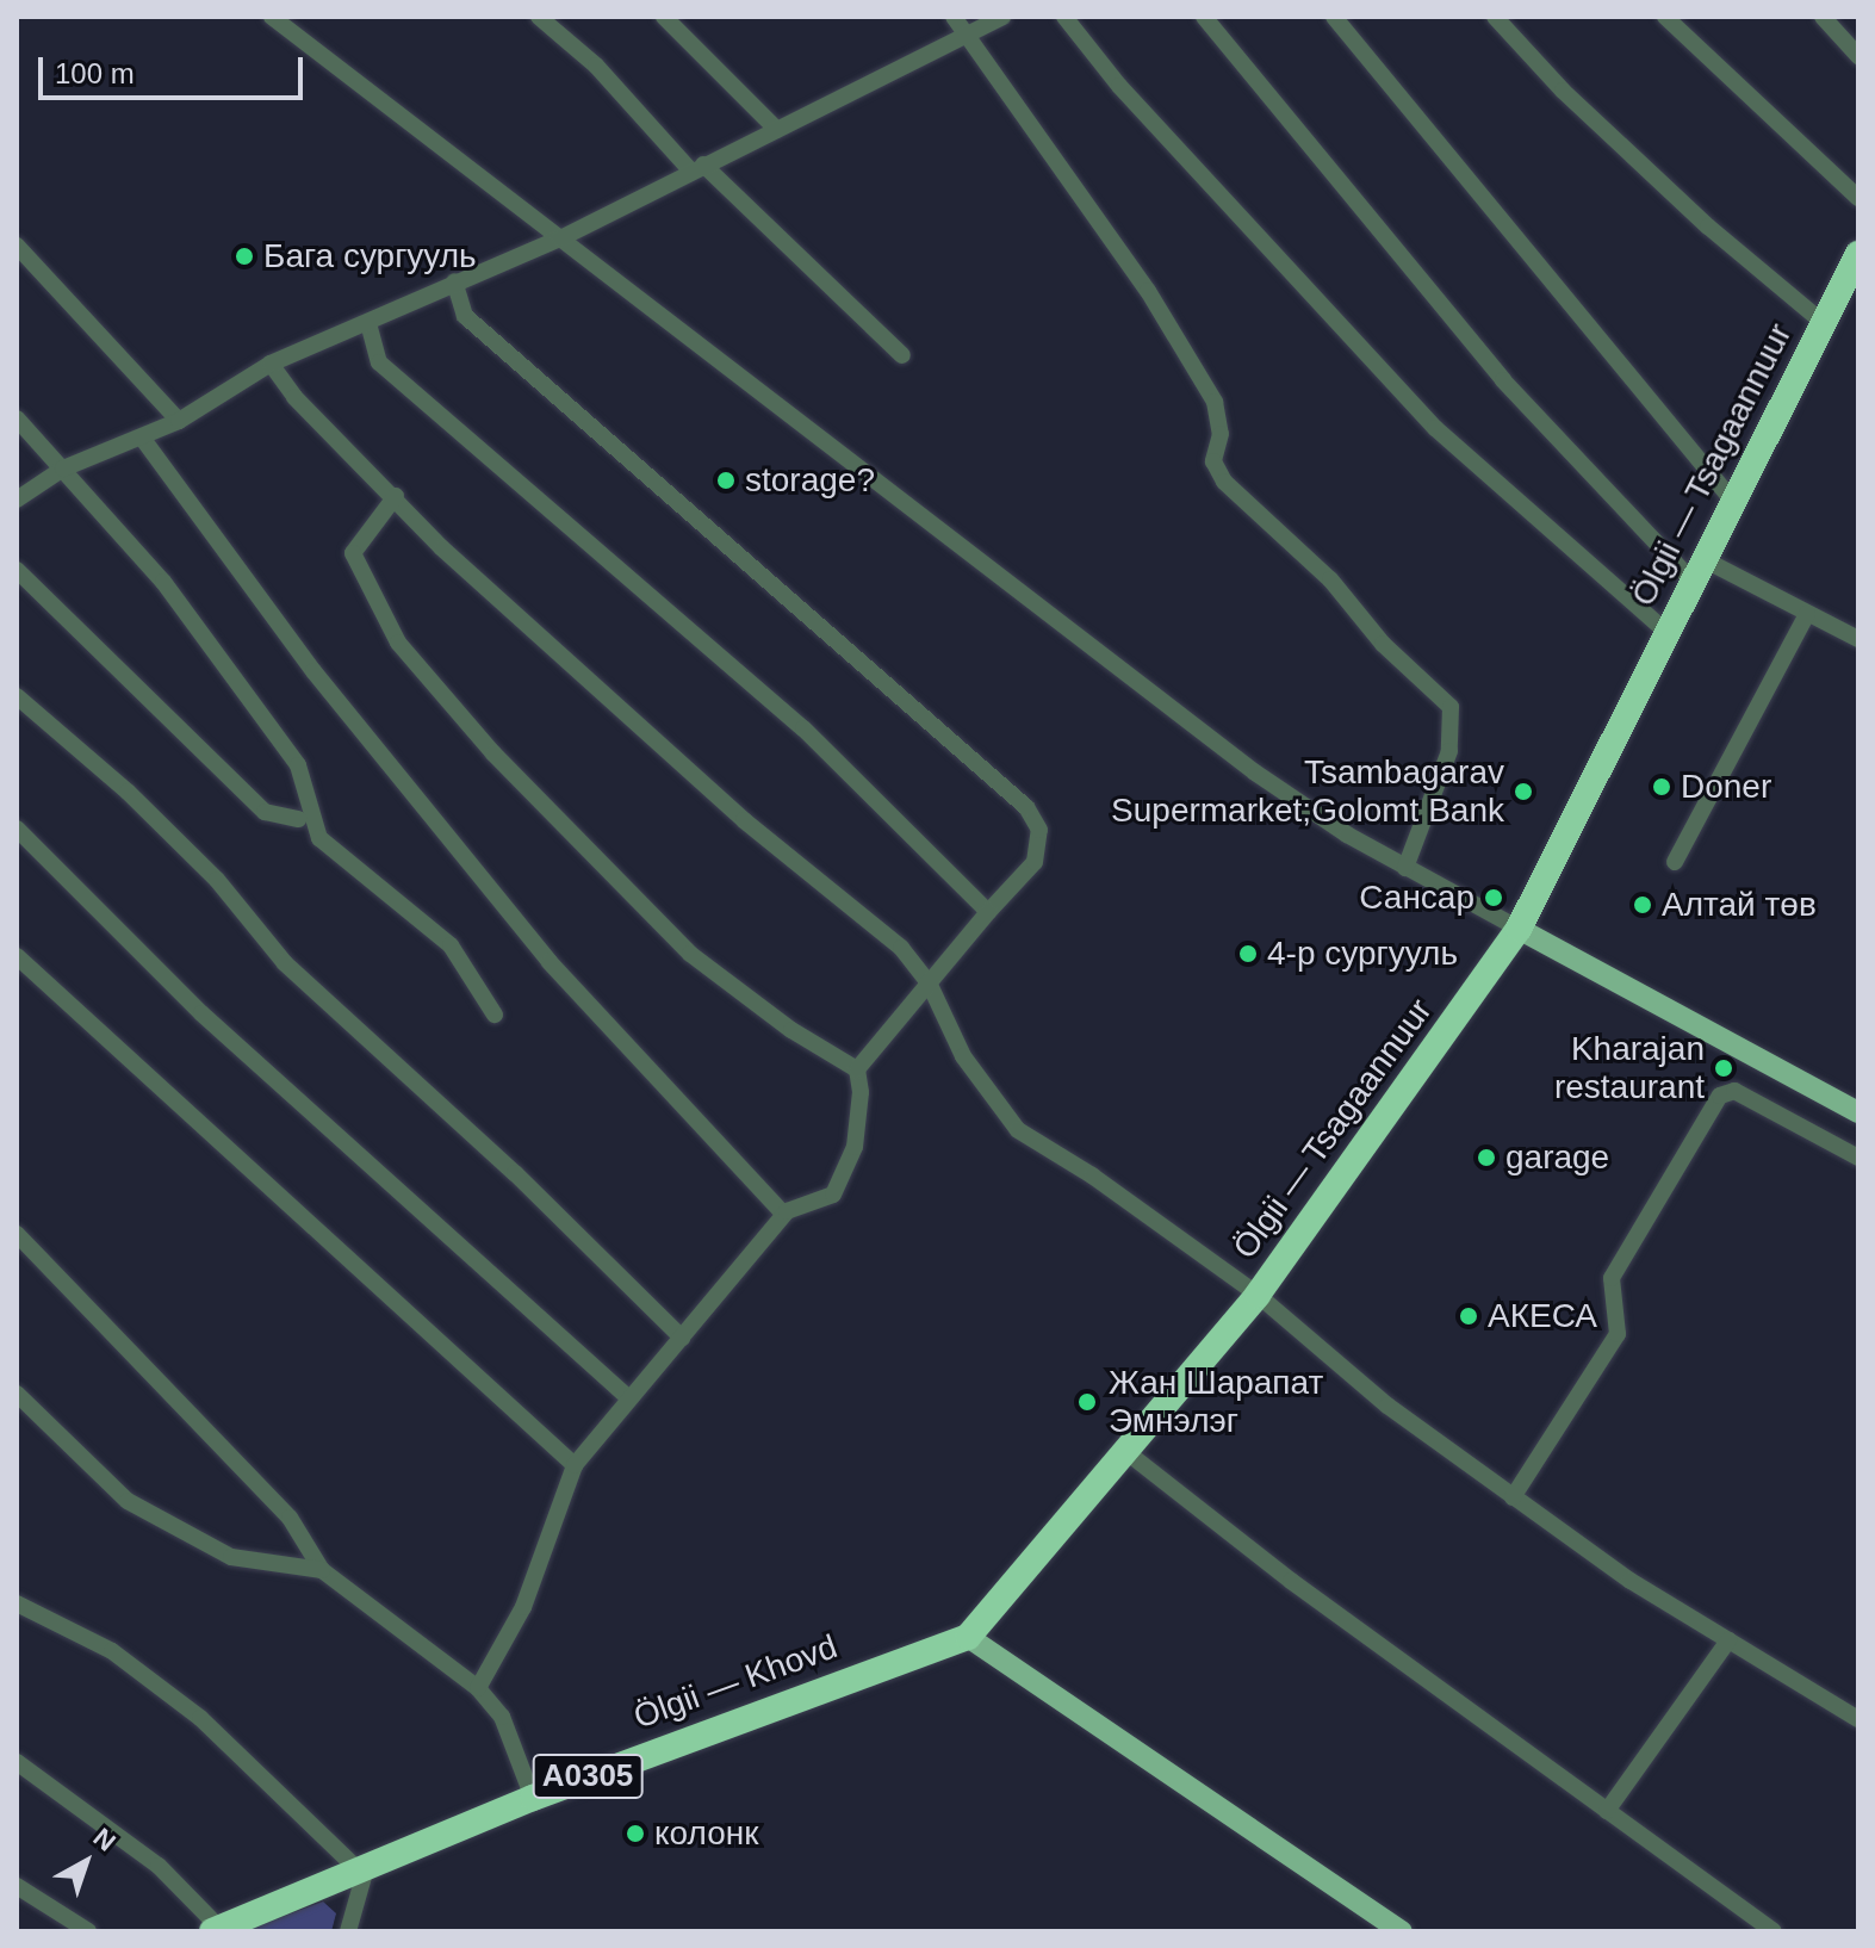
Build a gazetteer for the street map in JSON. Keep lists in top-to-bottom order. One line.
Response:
{"streets":{"highway":["Ölgii — Tsagaannuur","Ölgii — Khovd","A0305"]},"crossings":[["Ölgii — Tsagaannuur","Ölgii — Khovd"]],"places":["Бага сургууль","storage?","Doner","Tsambagarav Supermarket;Golomt Bank","Сансар","Алтай төв","4-р сургууль","Kharajan restaurant","garage","АКЕСА","Жан Шарапат Эмнэлэг","колонк"],"scale_bar":"100 m","north":"top right"}
